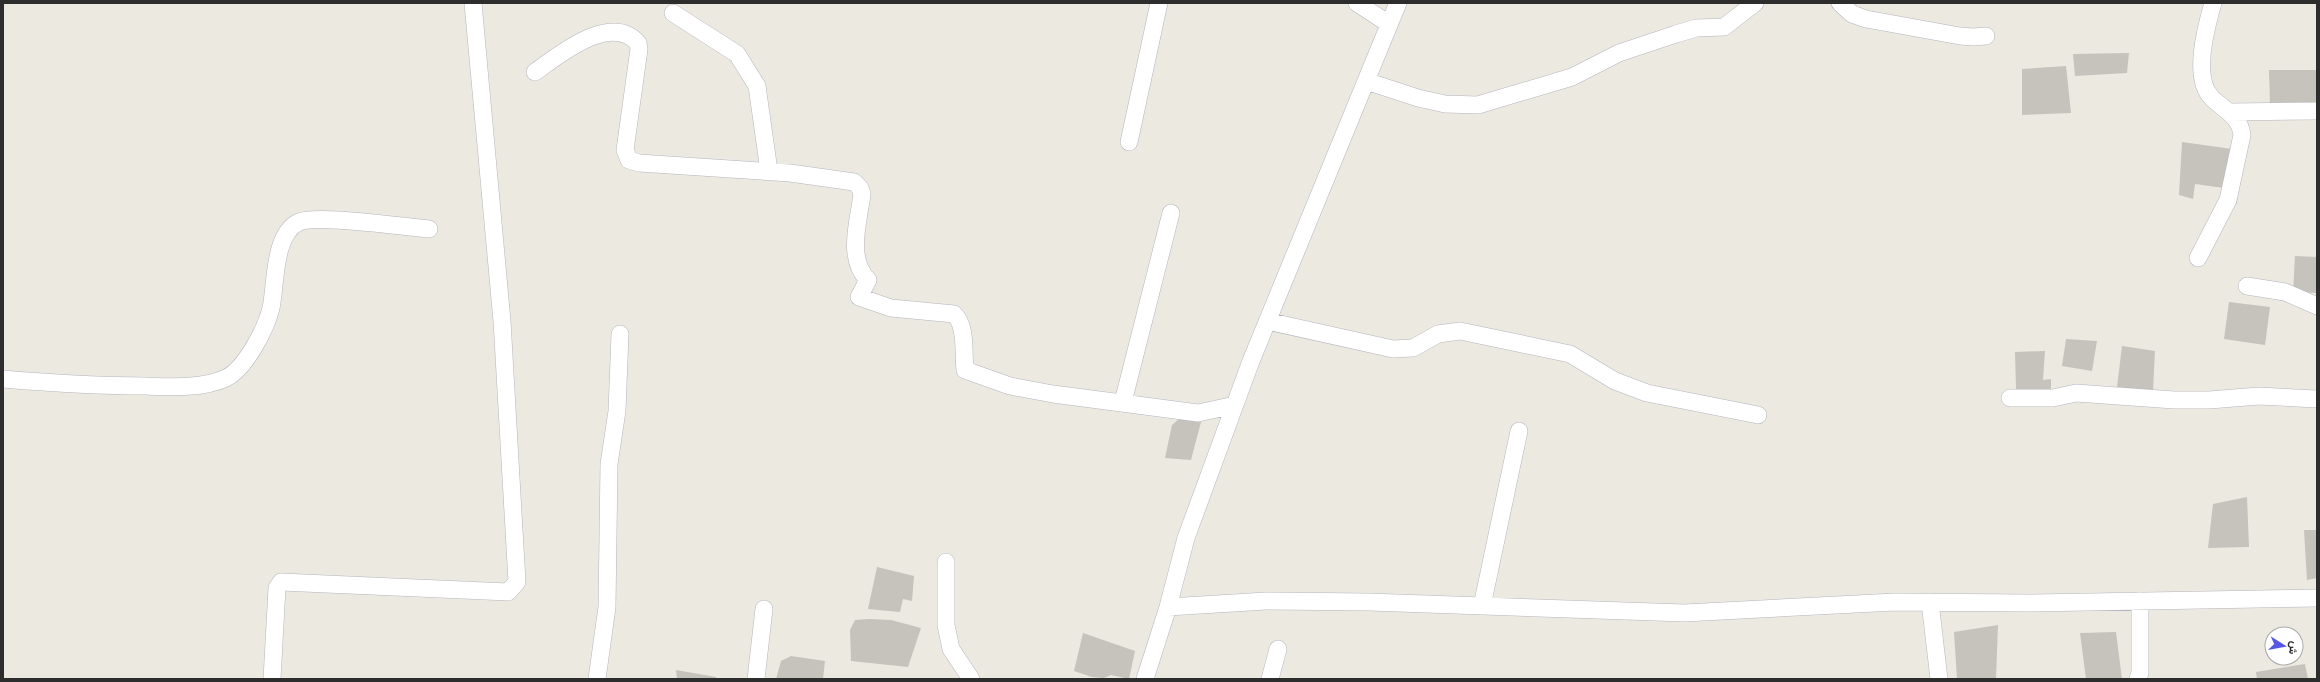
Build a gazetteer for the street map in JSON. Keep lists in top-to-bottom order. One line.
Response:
{"north":"right"}
